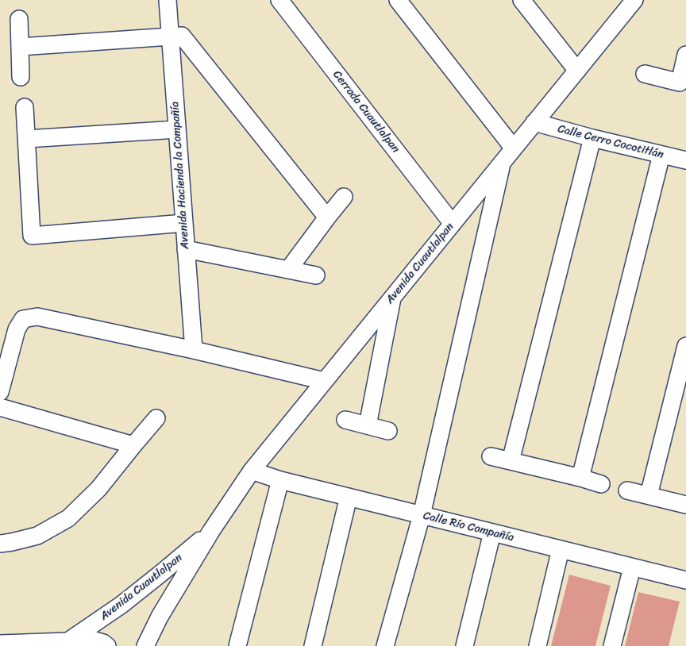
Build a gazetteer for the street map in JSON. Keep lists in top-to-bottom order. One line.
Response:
{"streets":{"street":["Cerrada Cuautlalpan","Calle Cerro Cocotitlán","Avenida Hacienda la Compañía","Avenida Cuautlalpan","Calle Río Compañía"]},"crossings":[["Cerrada Cuautlalpan","Avenida Cuautlalpan"],["Calle Cerro Cocotitlán","Avenida Cuautlalpan"],["Avenida Cuautlalpan","Calle Río Compañía"]]}
